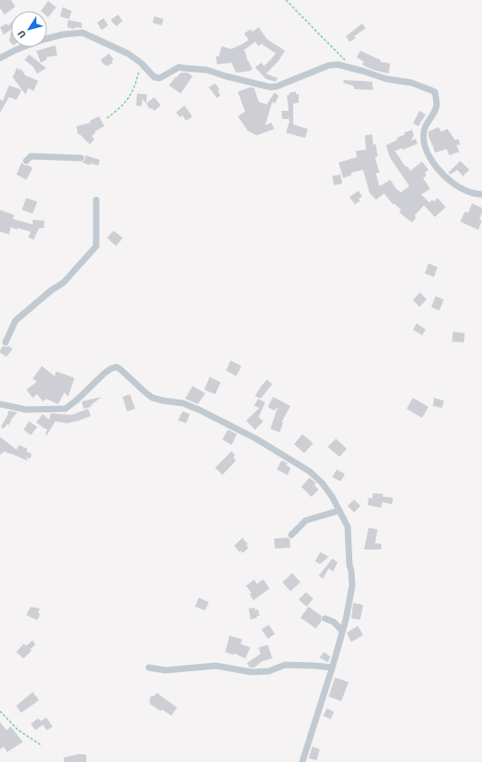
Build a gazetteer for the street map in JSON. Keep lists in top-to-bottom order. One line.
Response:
{"north":"bottom left"}
